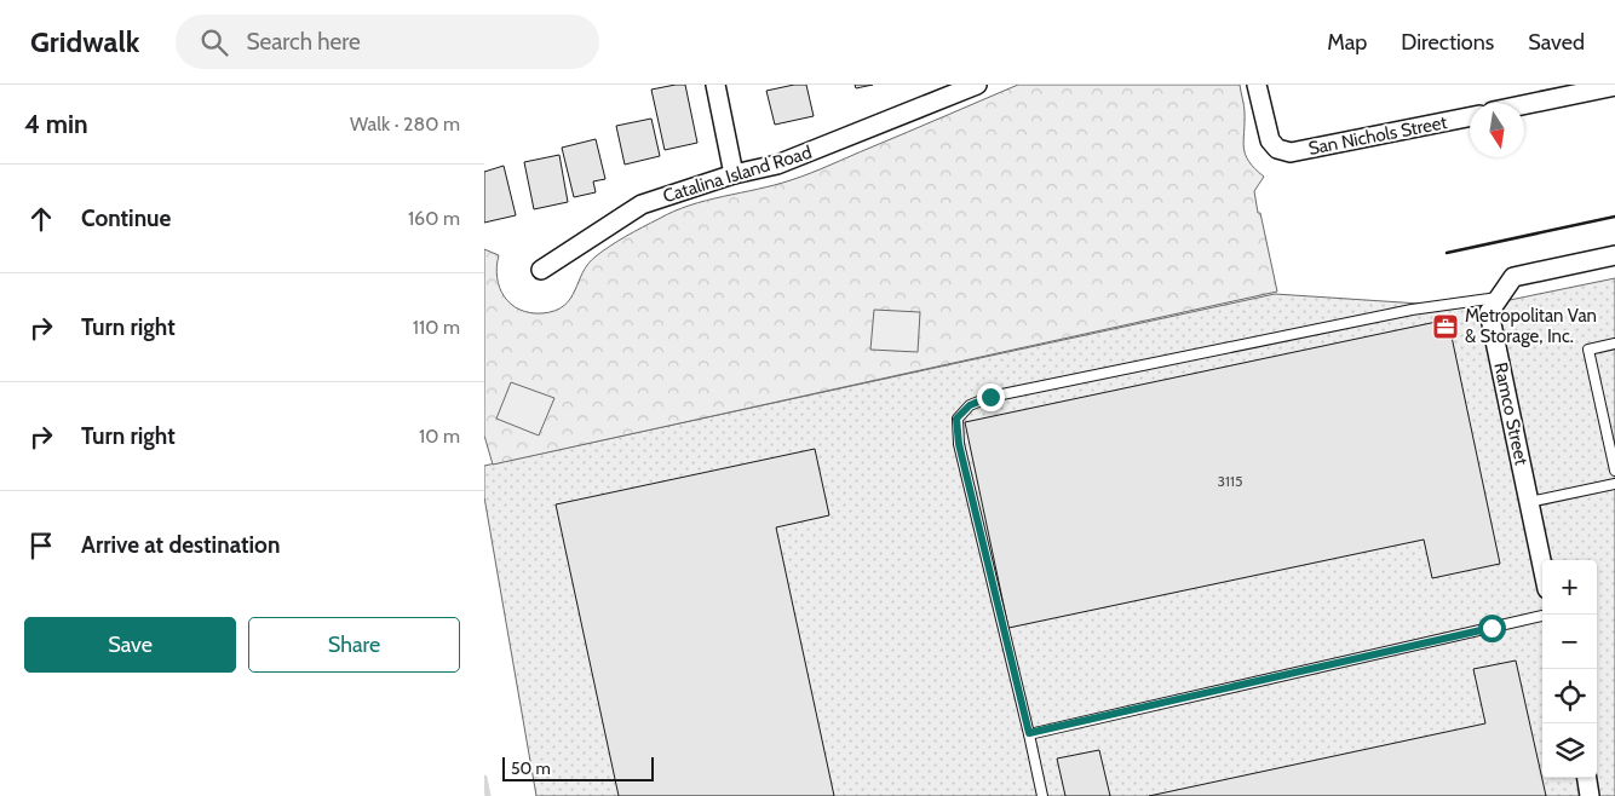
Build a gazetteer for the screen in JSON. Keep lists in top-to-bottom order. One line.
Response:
{"streets":{"street":["San Nichols Street","Catalina Island Road","Ramco Street"]},"places":{"office":["Metropolitan Van & Storage, Inc."]},"house_numbers":["3115"],"scale_bar":"50 m","north":"bottom","page":{"header":"Gridwalk","search":"Search here","nav":["Map","Directions","Saved"],"heading":["4 min","Walk · 280 m"],"list":[["Continue","160 m"],["Turn right","110 m"],["Turn right","10 m"],"Arrive at destination"],"map_buttons":["+","−"],"buttons":["Save","Share"],"scale":"50 m"}}
